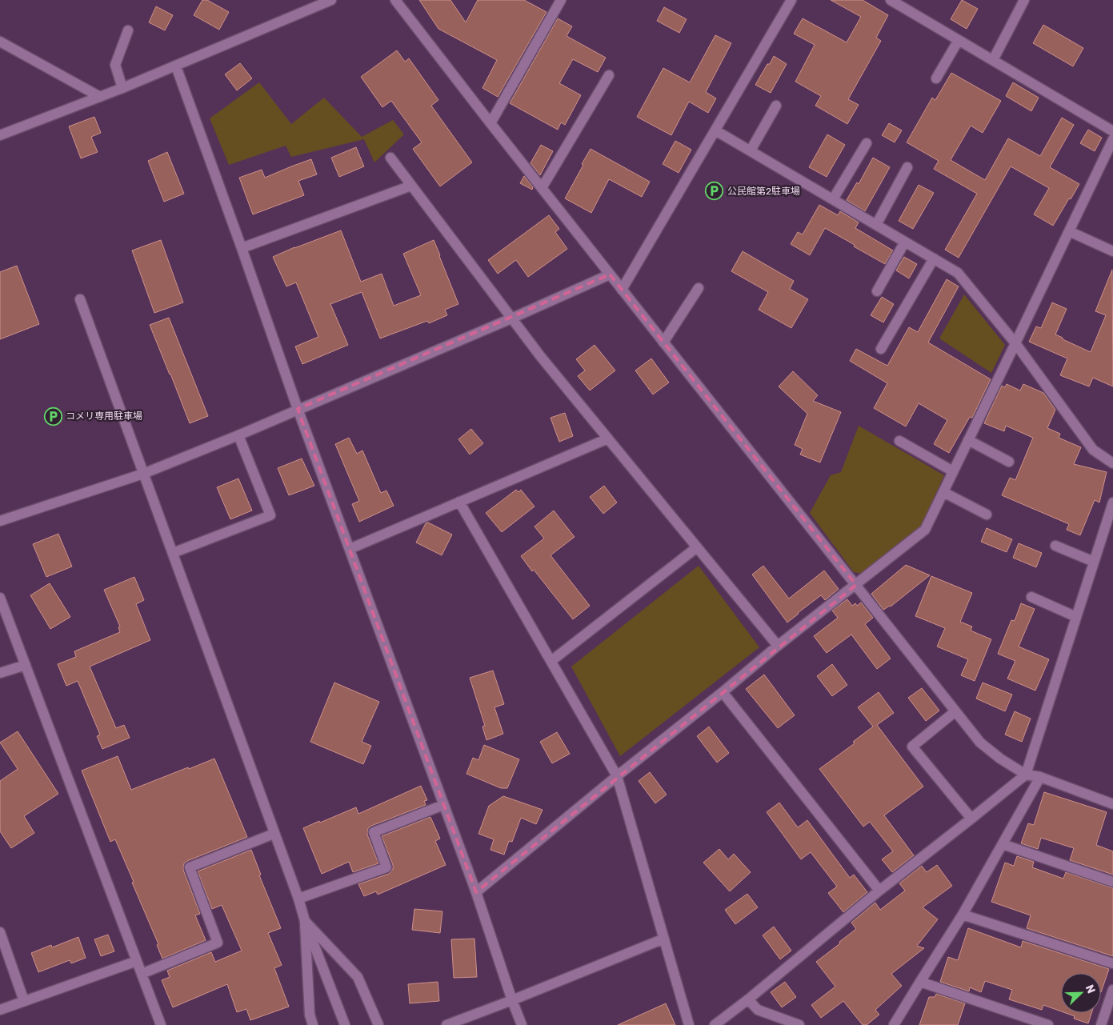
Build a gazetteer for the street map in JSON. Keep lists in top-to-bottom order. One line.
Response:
{"places":{"parking":["公民館第2駐車場","コメリ専用駐車場"]},"north":"top right"}
